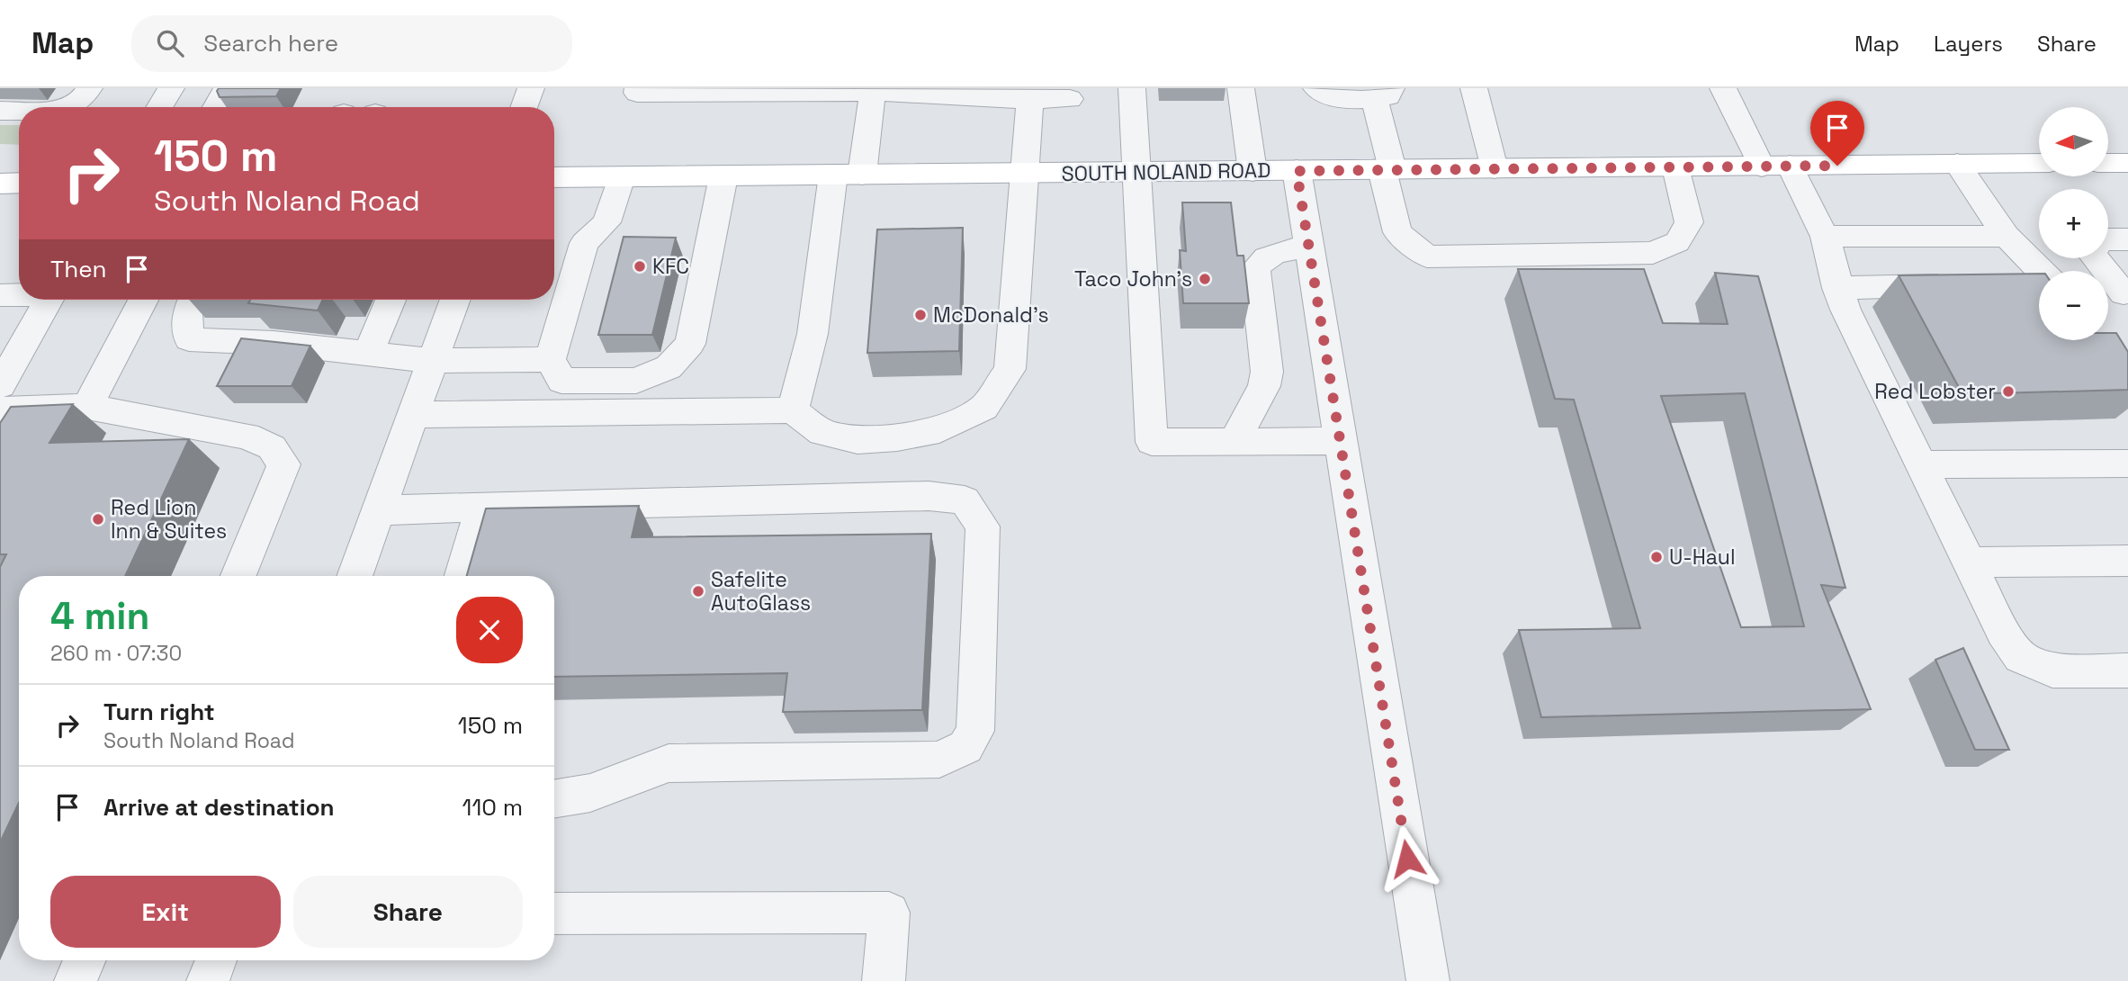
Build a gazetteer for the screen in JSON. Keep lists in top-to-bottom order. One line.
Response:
{"streets":{"main road":["SOUTH NOLAND ROAD"]},"places":["KFC","Taco John's","McDonald's","Red Lobster","Red Lion Inn & Suites","U-Haul","Safelite AutoGlass"],"north":"left","page":{"header":"Map","search":"Search here","nav":["Map","Layers","Share"],"map_buttons":["+","−"],"turn":["150 m","South Noland Road"],"then":"Then","heading":["4 min","260 m · 07:30"],"list":[{"name":"Turn right","note":"South Noland Road","value":"150 m"},{"name":"Arrive at destination","value":"110 m"}],"buttons":["Exit","Share"]}}
